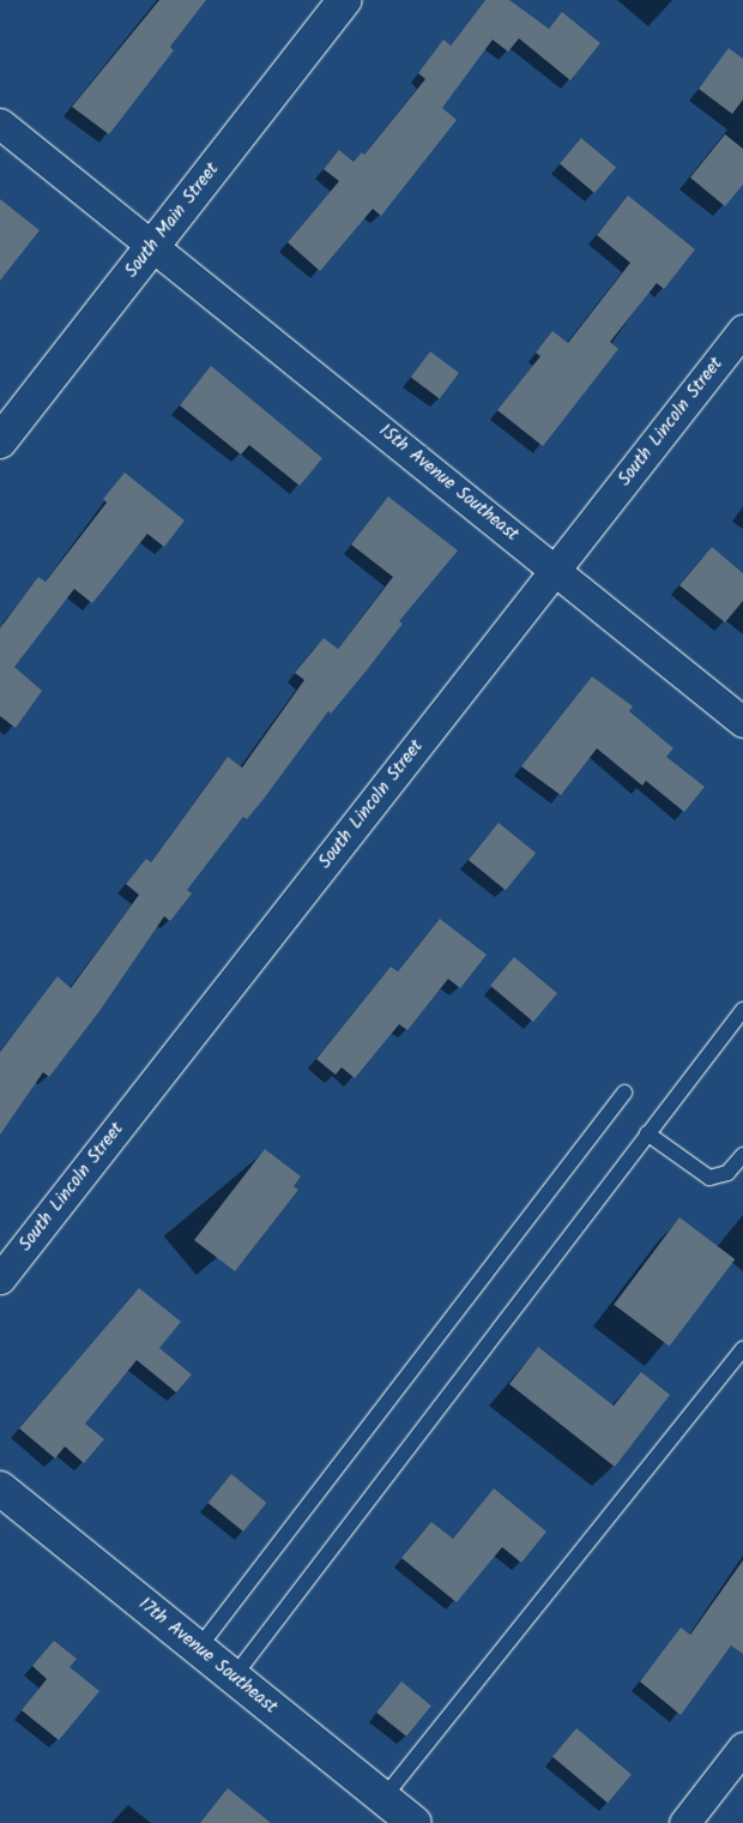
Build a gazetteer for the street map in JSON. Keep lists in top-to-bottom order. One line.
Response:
{"streets":{"street":["South Main Street","South Lincoln Street","15th Avenue Southeast","17th Avenue Southeast"]},"crossings":[["South Main Street","15th Avenue Southeast"],["South Lincoln Street","15th Avenue Southeast"]]}
